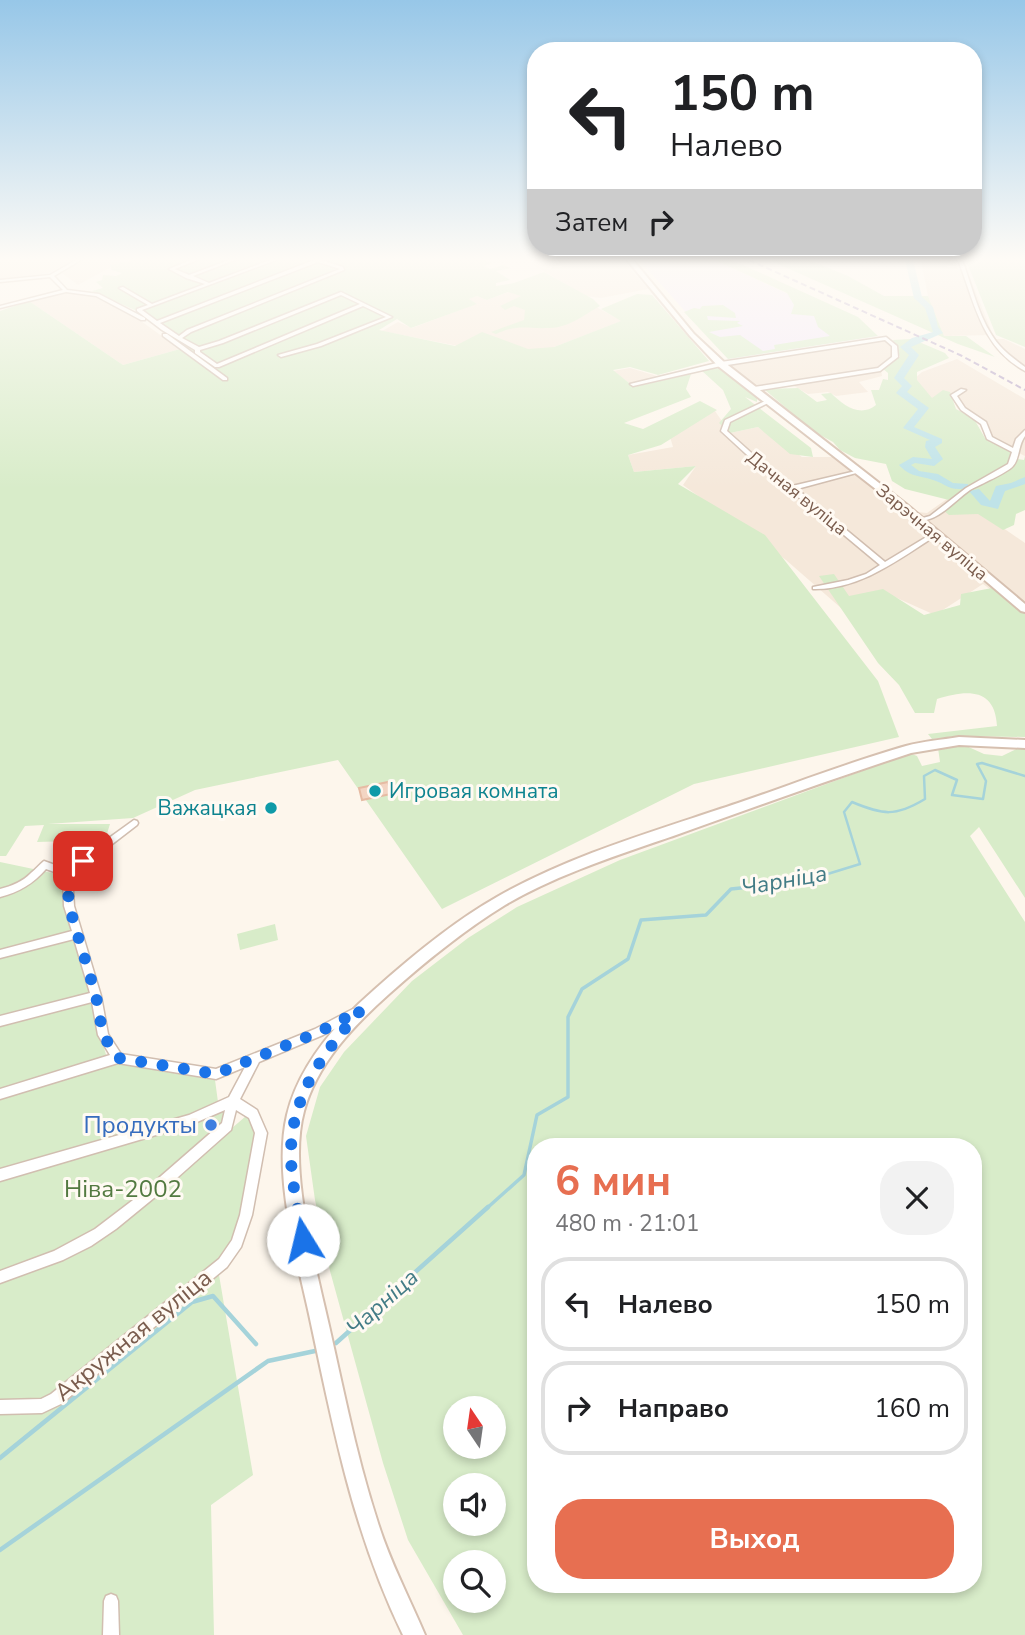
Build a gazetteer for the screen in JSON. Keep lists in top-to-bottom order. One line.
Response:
{"streets":{"street":["Дачная вуліца","Зарэчная вуліца","Акружная вуліца"]},"crossings":[["Дачная вуліца","Зарэчная вуліца"]],"water":["Чарніца"],"parks":["Ніва-2002"],"places":["Игровая комната","Важацкая","Продукты"],"north":"top","page":{"turn":["150 m","Налево"],"then":"Затем","heading":["6 мин","480 m · 21:01"],"list":[{"name":"Налево","value":"150 m"},{"name":"Направо","value":"160 m"}],"buttons":"Выход"}}
